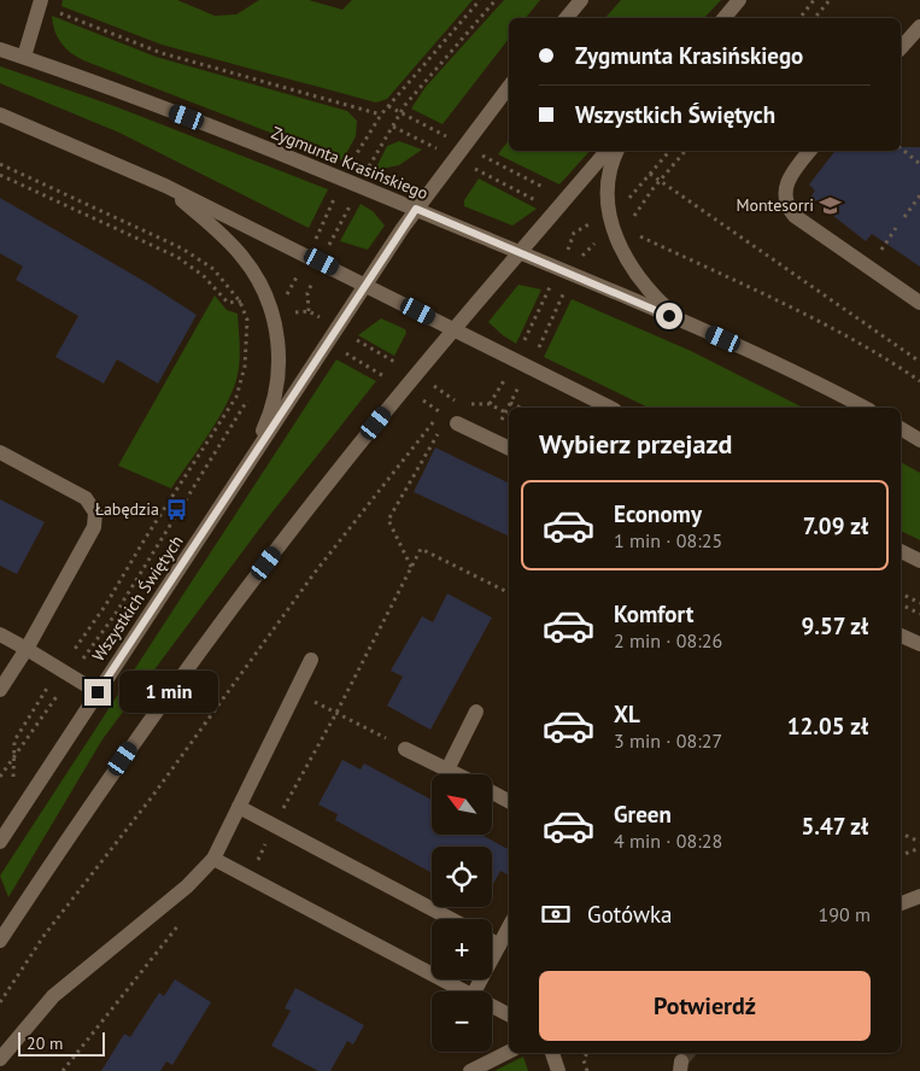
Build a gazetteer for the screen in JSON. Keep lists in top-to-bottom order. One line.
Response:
{"streets":{"street":["Zygmunta Krasińskiego","Wszystkich Świętych"]},"crossings":[["Zygmunta Krasińskiego","Wszystkich Świętych"]],"places":{"school or university":["Montesorri"],"bus stop":["Łabędzia"]},"scale_bar":"20 m","north":"top left","page":{"banner":["Zygmunta Krasińskiego","Wszystkich Świętych"],"heading":"Wybierz przejazd","list":[{"name":"Economy","note":"1 min · 08:25","value":"7.09 zł"},{"name":"Komfort","note":"2 min · 08:26","value":"9.57 zł"},{"name":"XL","note":"3 min · 08:27","value":"12.05 zł"},{"name":"Green","note":"4 min · 08:28","value":"5.47 zł"}],"bubble":"1 min","map_buttons":["+","−"],"pay":["Gotówka","190 m"],"buttons":"Potwierdź","scale":"20 m"}}
